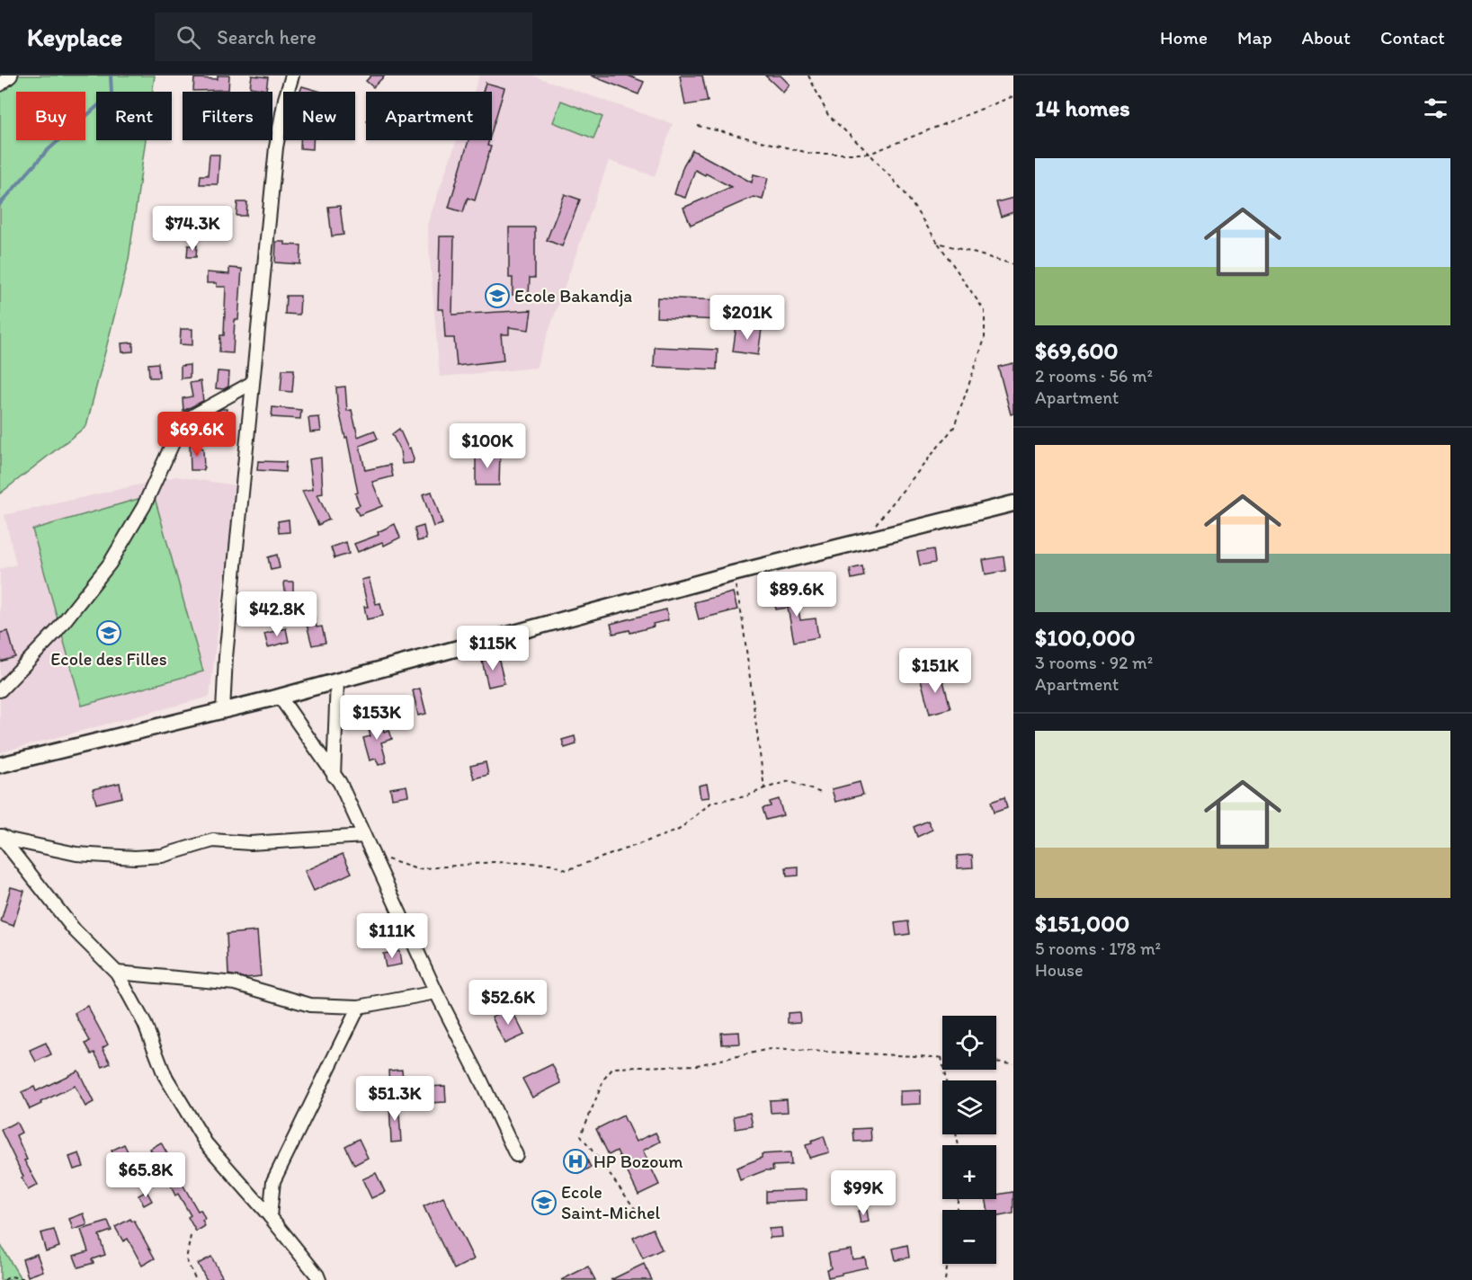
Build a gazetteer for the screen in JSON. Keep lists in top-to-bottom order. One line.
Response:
{"places":{"school or university":["Ecole Bakandja","Ecole des Filles","Ecole Saint-Michel"],"hospital":["HP Bozoum"]},"page":{"header":"Keyplace","search":"Search here","nav":["Home","Map","About","Contact"],"heading":"14 homes","chip":["Buy","Rent","Filters","New","Apartment"],"list":[{"name":"$69,600","note":"2 rooms · 56 m² · Apartment"},{"name":"$100,000","note":"3 rooms · 92 m² · Apartment"},{"name":"$151,000","note":"5 rooms · 178 m² · House"}],"price":["$74.3K","$201K","$69.6K","$100K","$89.6K","$42.8K","$115K","$151K","$153K","$111K","$52.6K","$51.3K","$65.8K","$99K"],"map_buttons":["+","−"]}}
